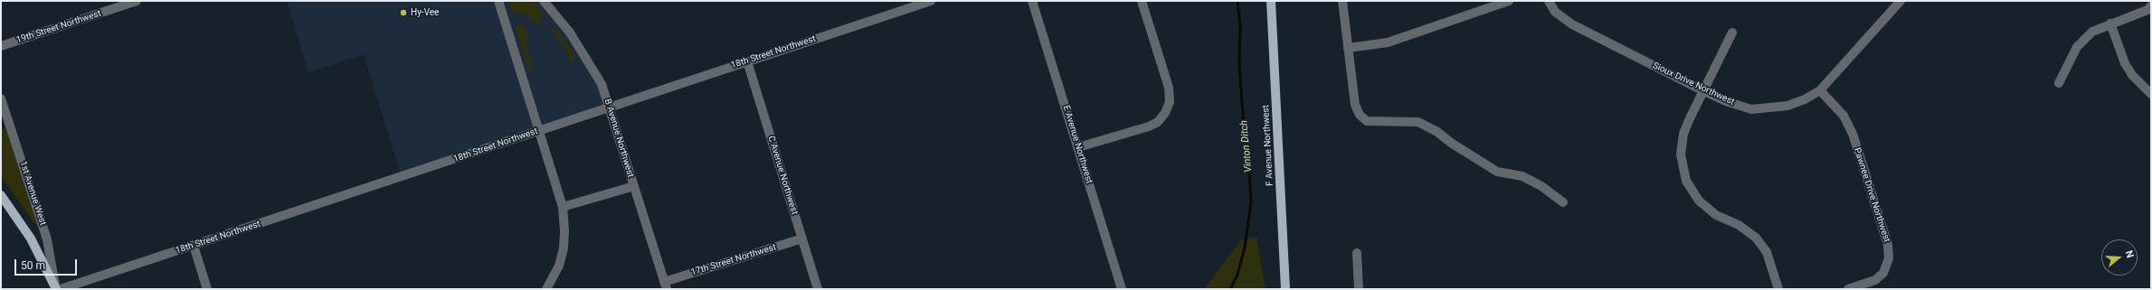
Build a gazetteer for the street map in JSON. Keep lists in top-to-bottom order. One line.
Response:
{"streets":{"main road":["F Avenue Northwest"],"street":["19th Street Northwest","18th Street Northwest","Sioux Drive Northwest","B Avenue Northwest","E Avenue Northwest","C Avenue Northwest","1st Avenue West","Pawnee Drive Northwest","17th Street Northwest"]},"crossings":[["18th Street Northwest","B Avenue Northwest"],["18th Street Northwest","C Avenue Northwest"],["Sioux Drive Northwest","Pawnee Drive Northwest"],["B Avenue Northwest","17th Street Northwest"],["C Avenue Northwest","17th Street Northwest"]],"water":["Vinton Ditch"],"places":["Hy-Vee"],"scale_bar":"50 m","north":"right"}
